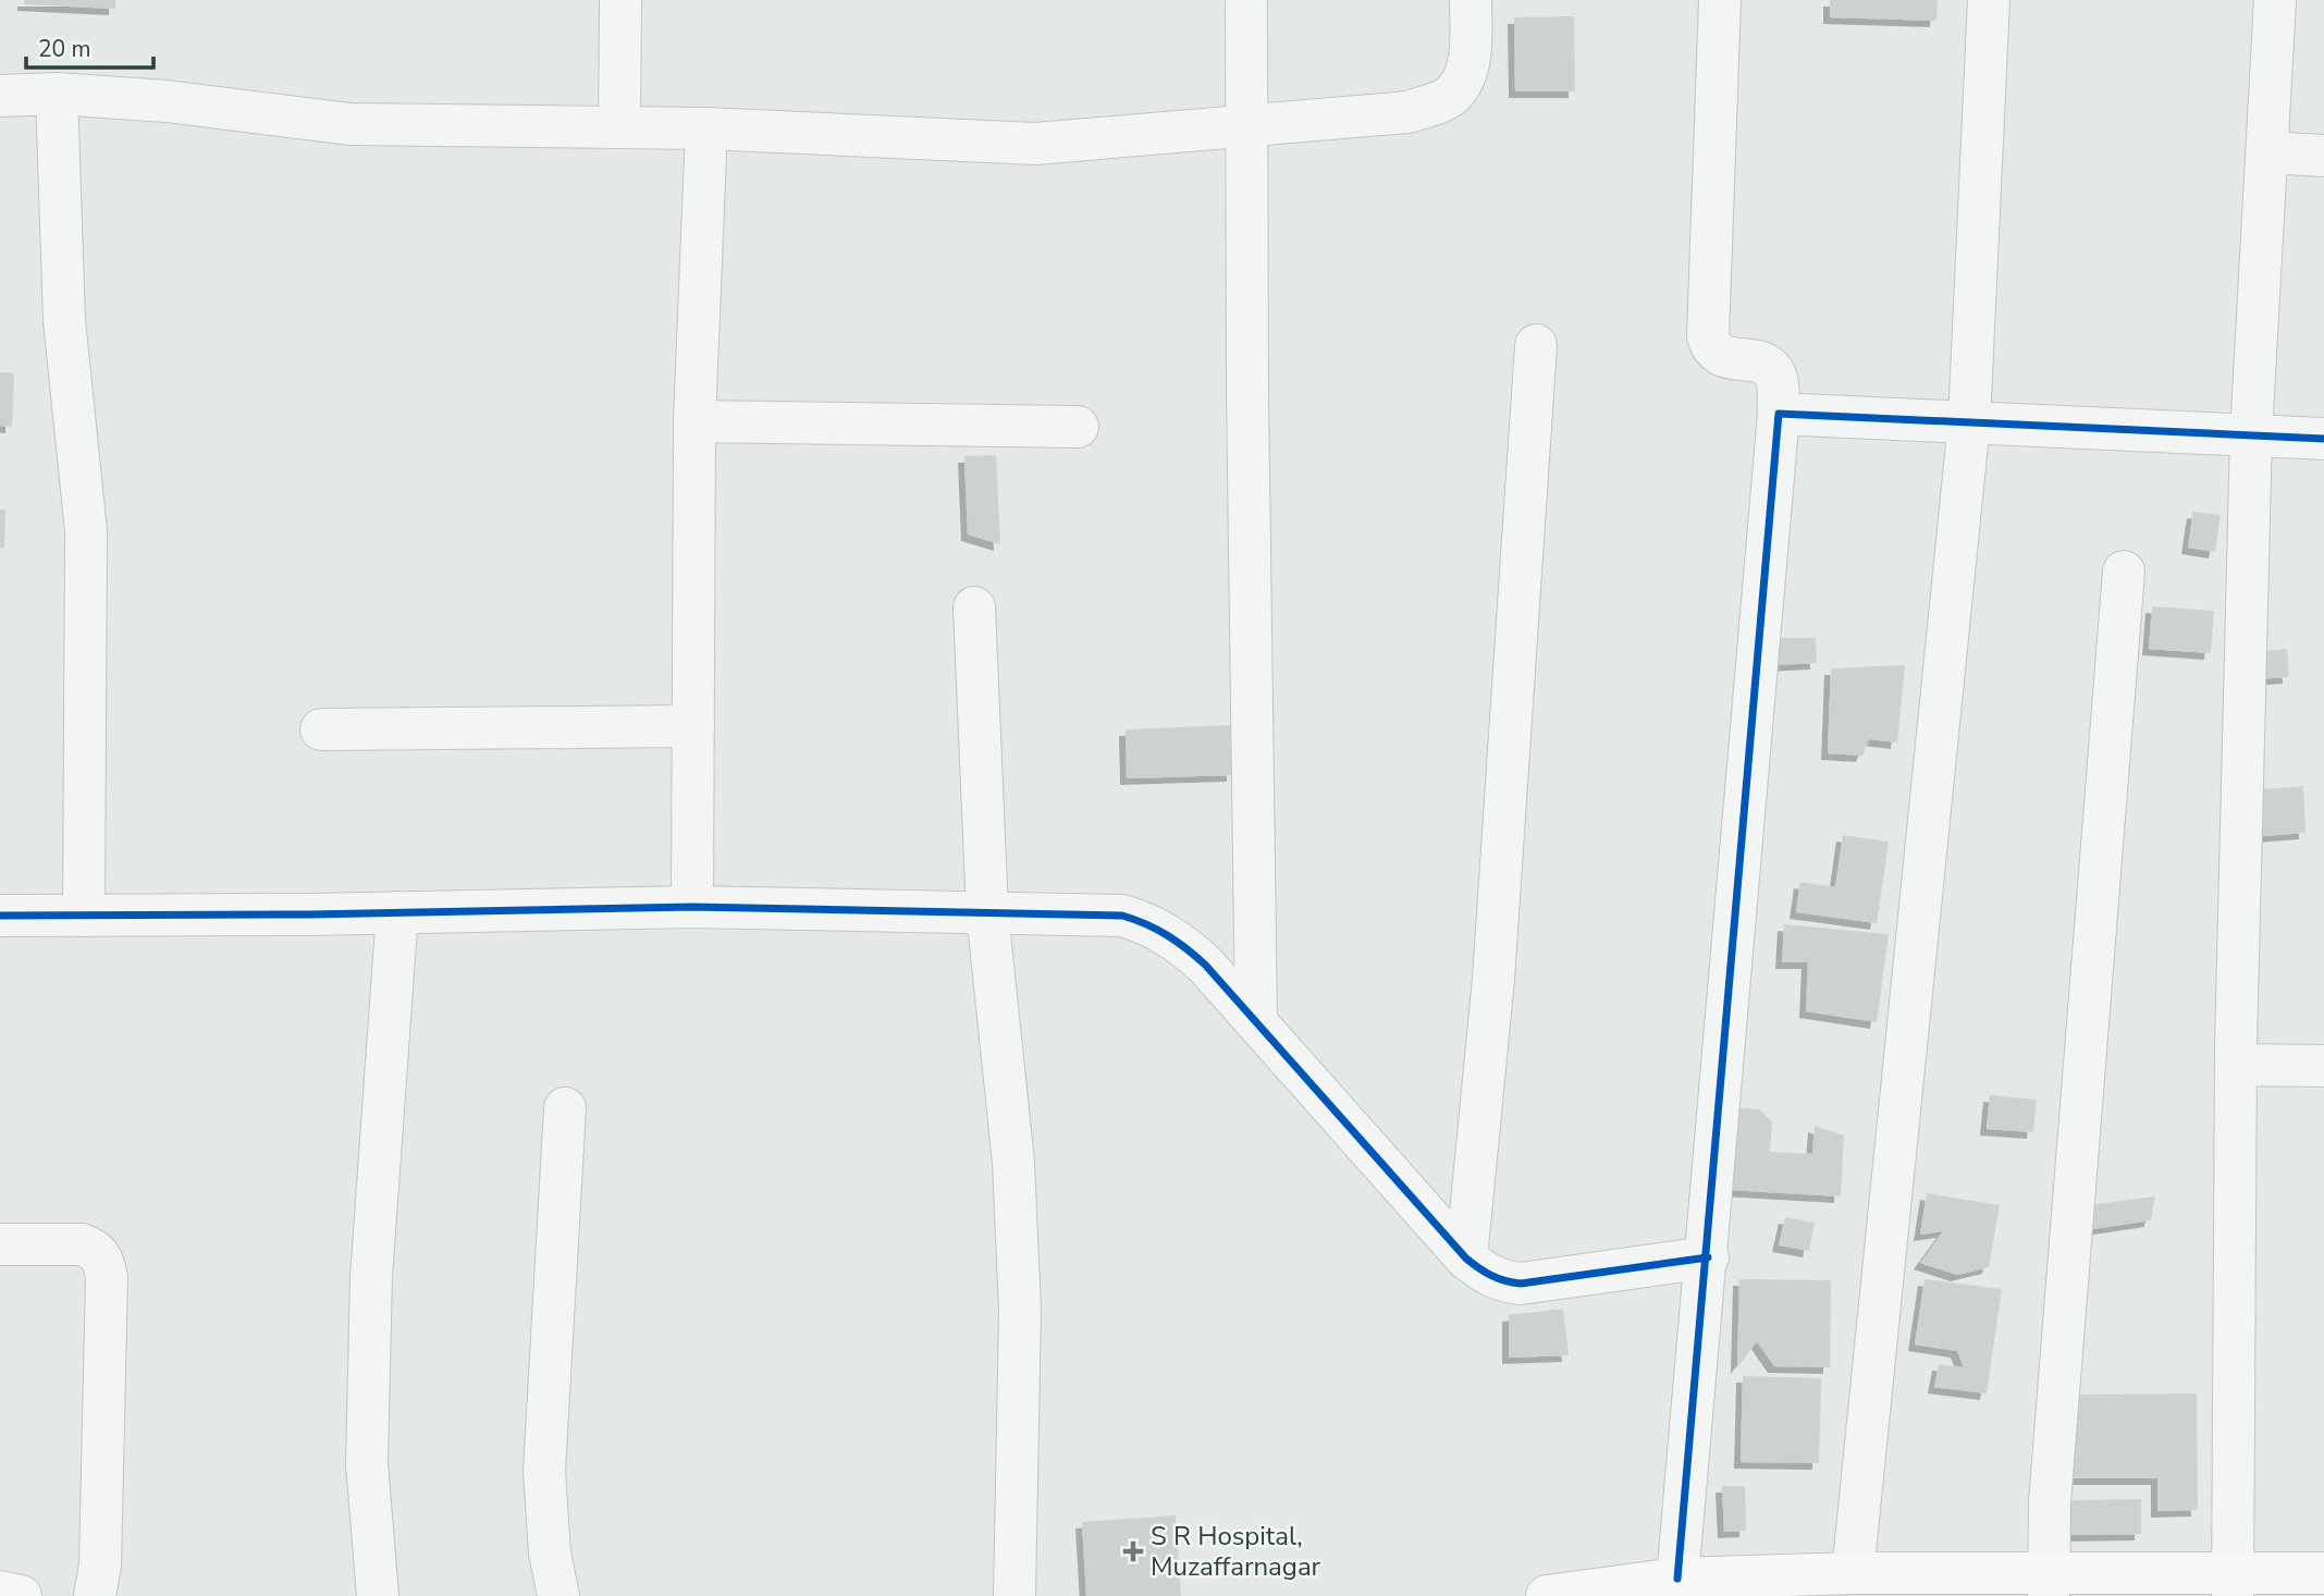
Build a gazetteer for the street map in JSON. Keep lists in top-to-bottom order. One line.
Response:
{"places":{"health":["S R Hospital, Muzaffarnagar"]},"scale_bar":"20 m"}
